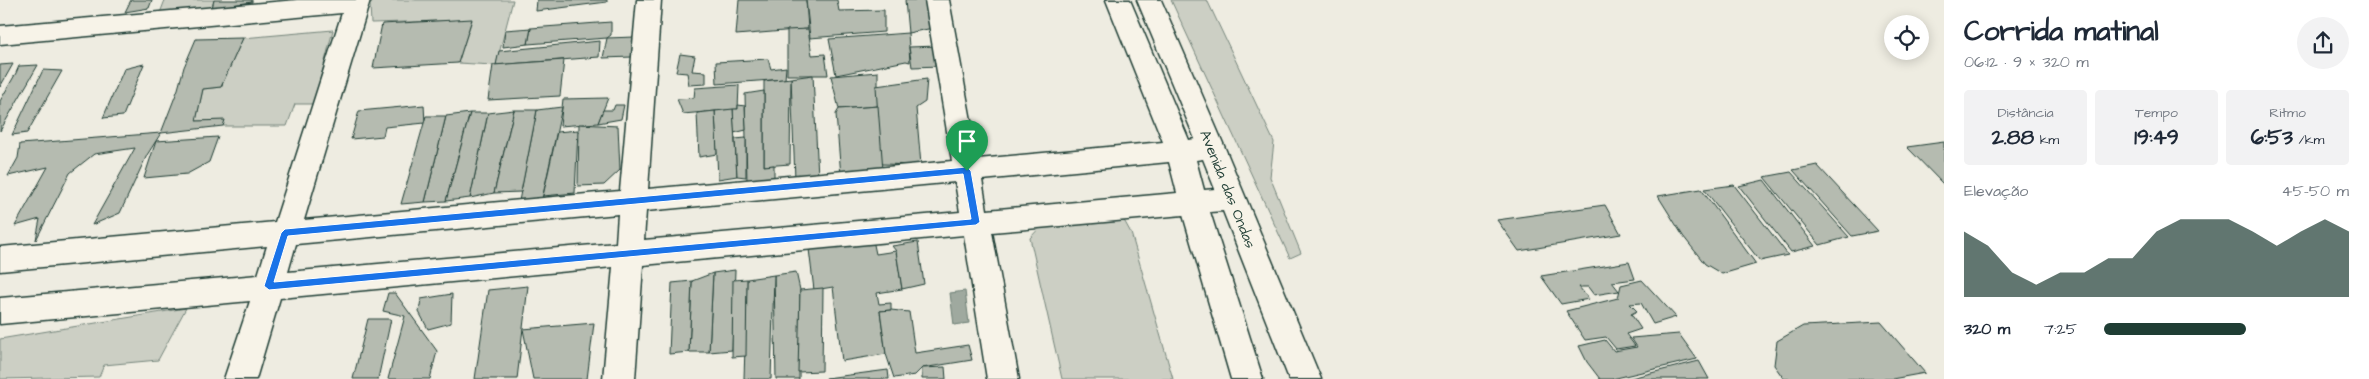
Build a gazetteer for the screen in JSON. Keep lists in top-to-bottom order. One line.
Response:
{"streets":{"street":["Avenida das Ondas"]},"page":{"heading":["Corrida matinal","06:12 · 9 × 320 m"],"stats":[["Distância","2.88 km"],["Tempo","19:49"],["Ritmo","6:53 /km"]],"chart":["Elevação","45–50 m"],"list":[{"name":"320 m","note":"7:25"}]}}
